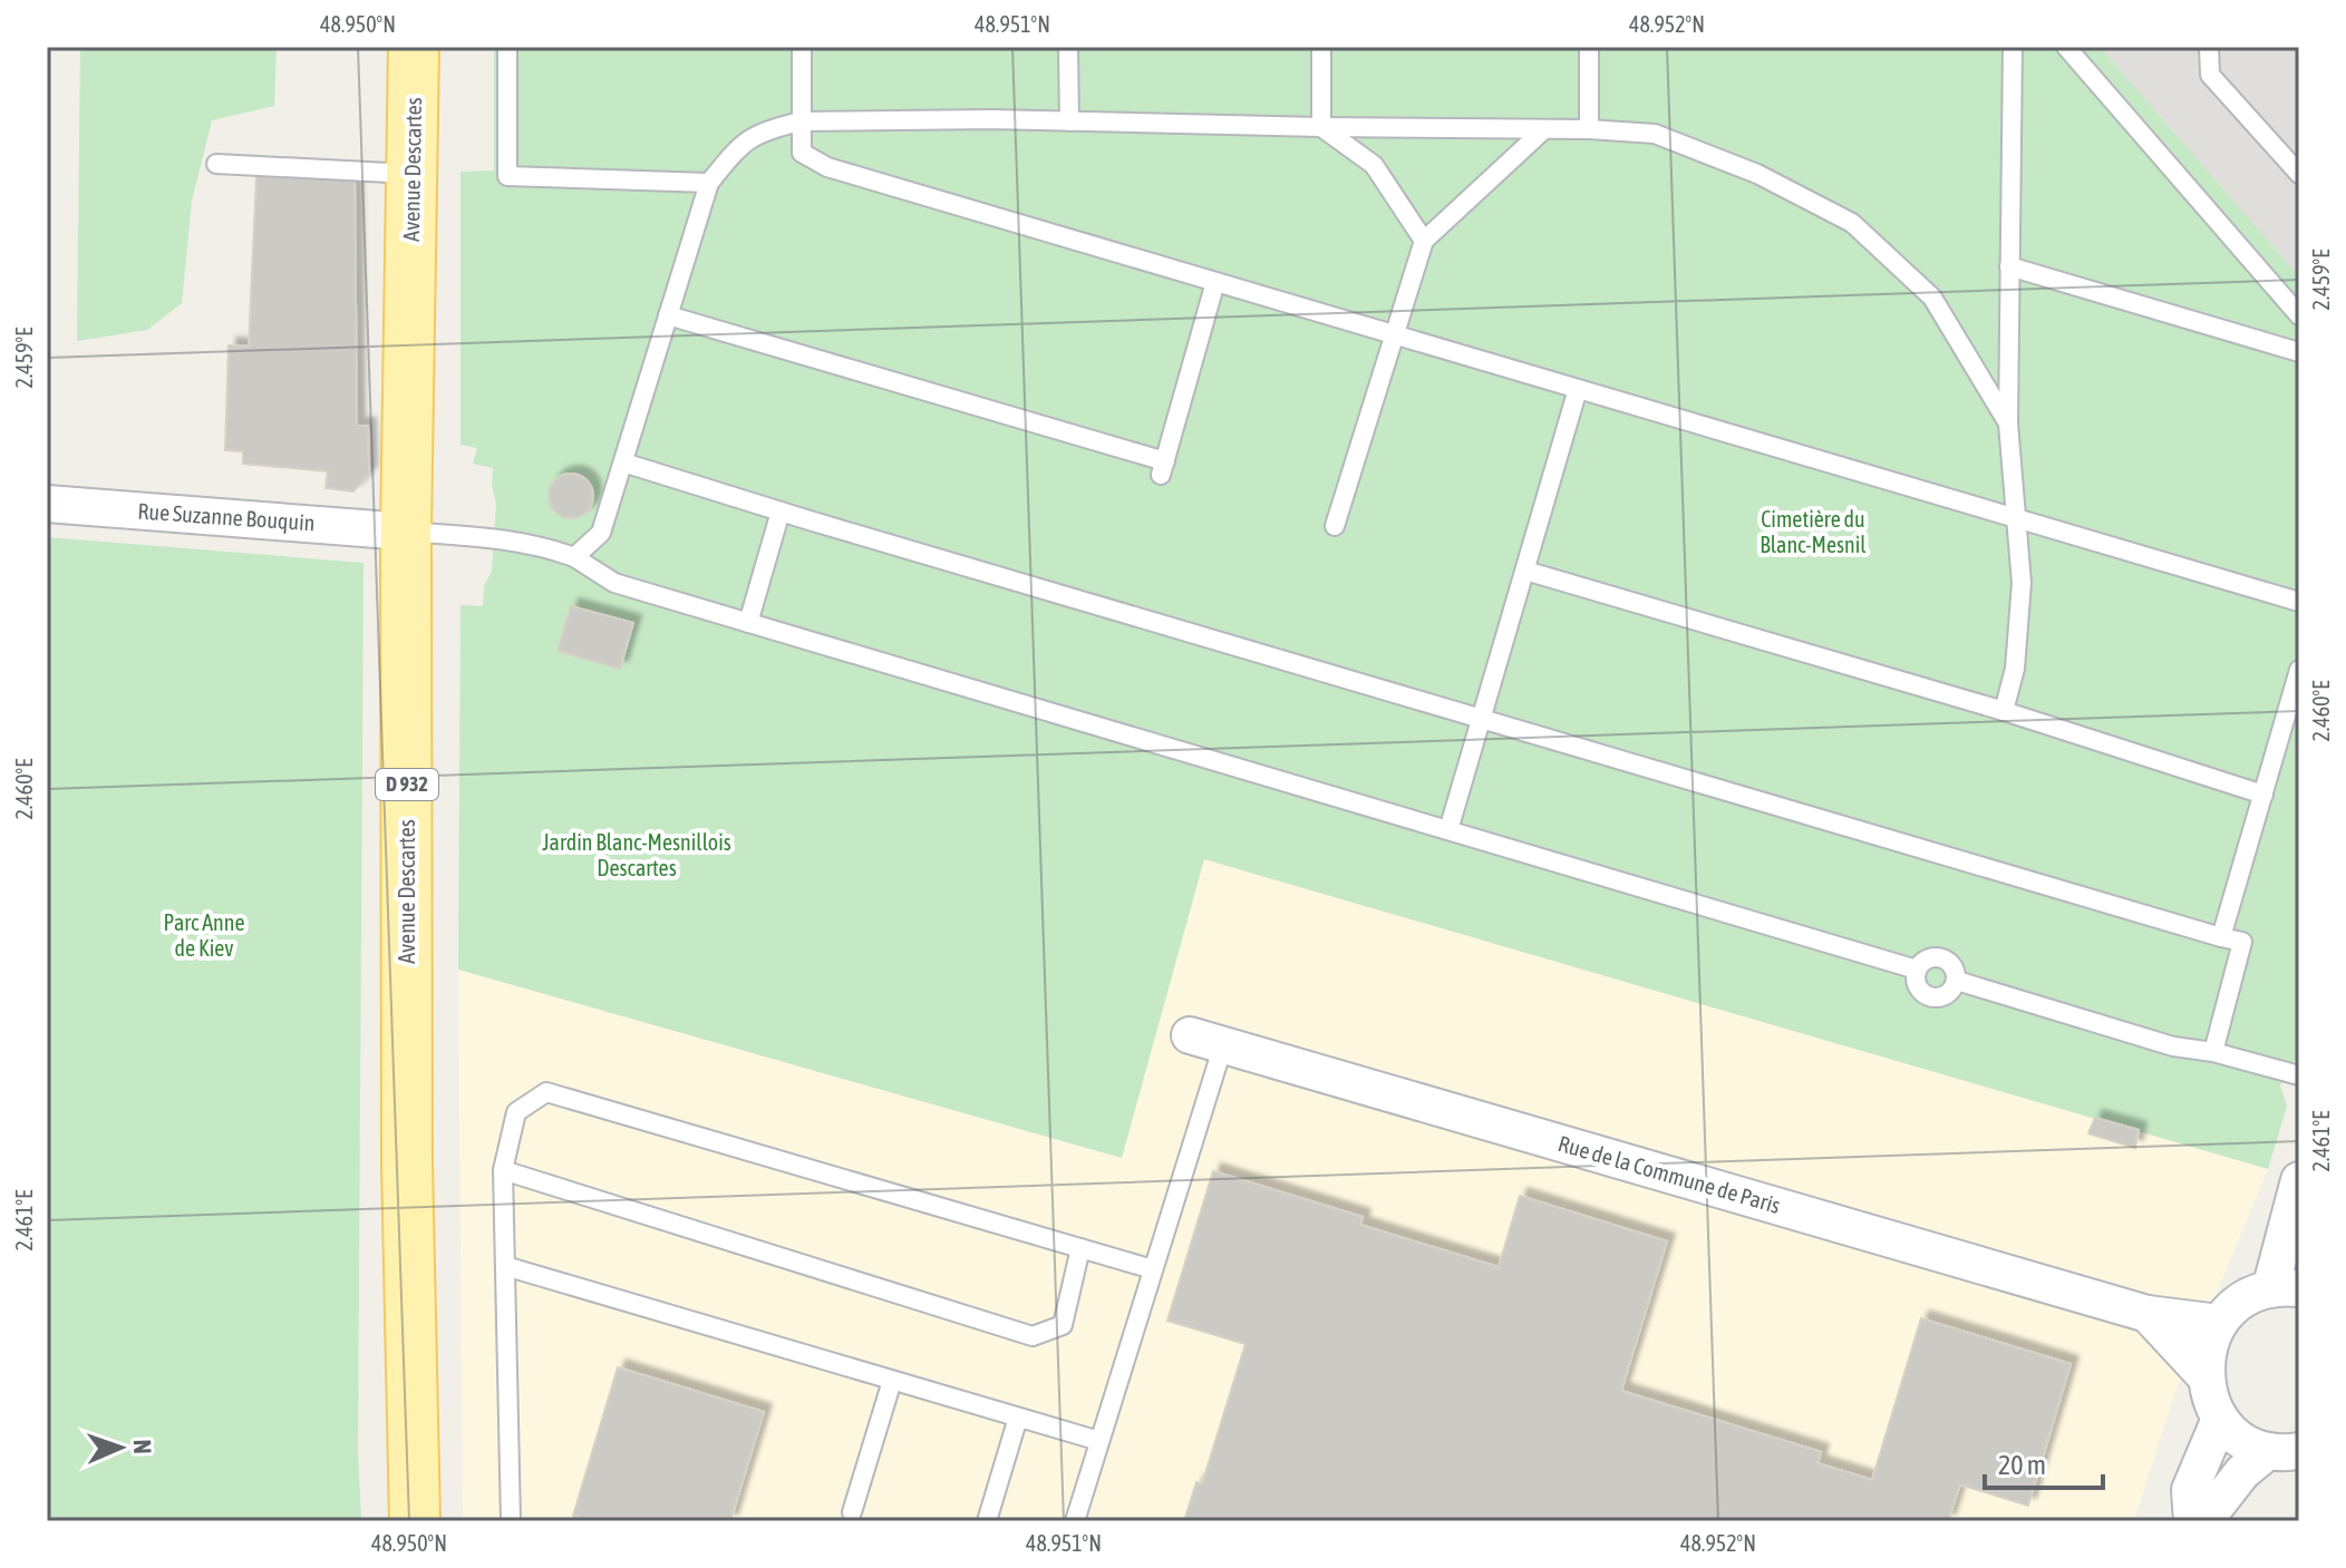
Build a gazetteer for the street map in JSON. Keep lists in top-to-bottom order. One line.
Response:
{"streets":{"main road":["Avenue Descartes","D 932"],"street":["Rue Suzanne Bouquin","Rue de la Commune de Paris"]},"crossings":[["Avenue Descartes","Rue Suzanne Bouquin"]],"parks":["Cimetière du Blanc-Mesnil","Jardin Blanc-Mesnillois Descartes","Parc Anne de Kiev"],"scale_bar":"20 m","north":"right","coordinates":["48.950°N","48.951°N","48.952°N","2.459°E","2.460°E","2.461°E"]}
